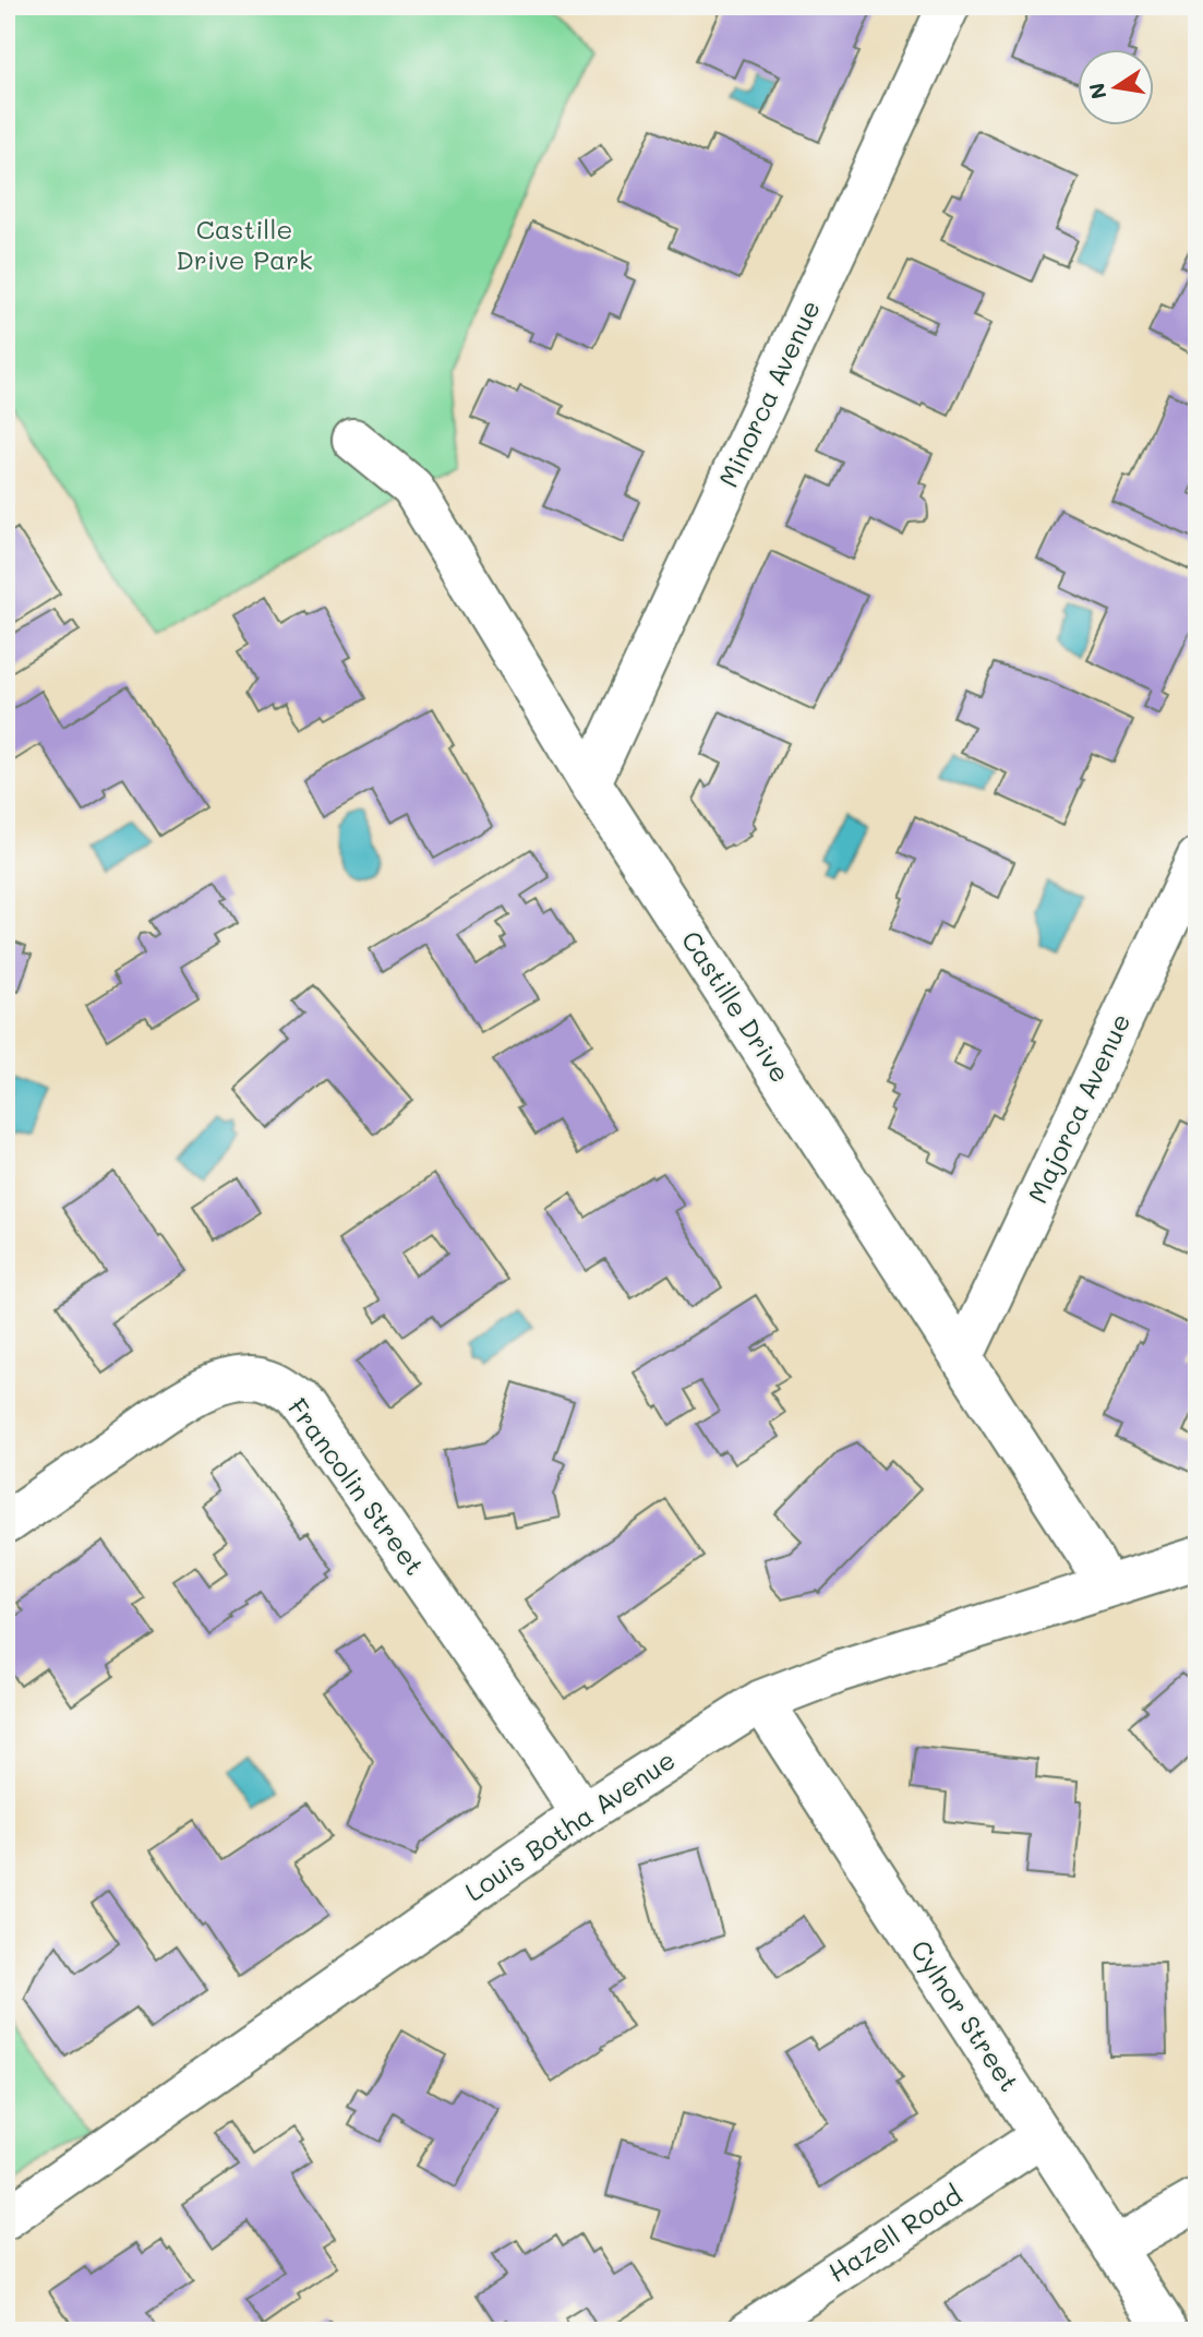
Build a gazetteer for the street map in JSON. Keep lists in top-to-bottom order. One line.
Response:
{"streets":{"street":["Minorca Avenue","Castille Drive","Majorca Avenue","Francolin Street","Louis Botha Avenue","Cylnor Street","Hazell Road"]},"crossings":[["Minorca Avenue","Castille Drive"],["Castille Drive","Majorca Avenue"],["Castille Drive","Louis Botha Avenue"],["Francolin Street","Louis Botha Avenue"],["Louis Botha Avenue","Cylnor Street"],["Cylnor Street","Hazell Road"]],"parks":["Castille Drive Park"],"north":"left"}
